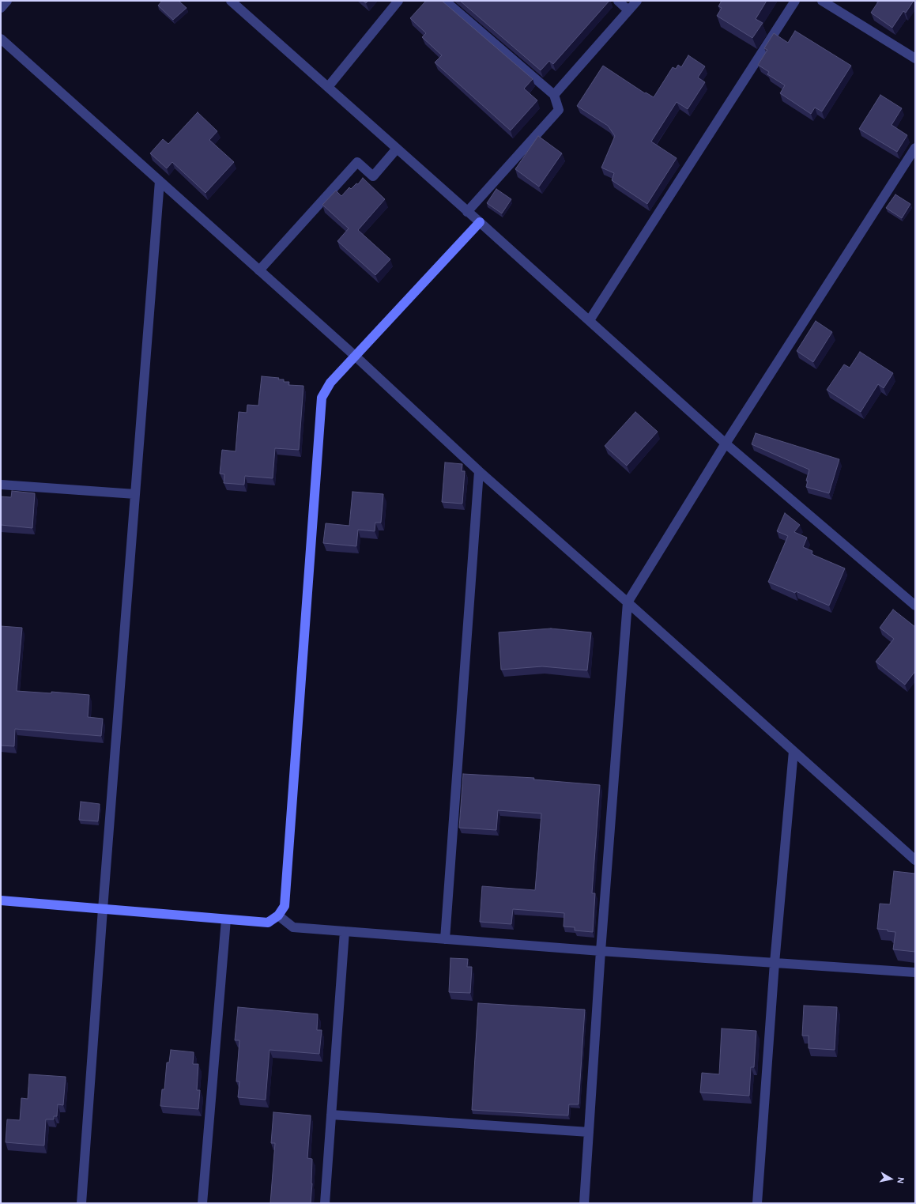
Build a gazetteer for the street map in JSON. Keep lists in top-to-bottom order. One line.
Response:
{"north":"right"}
